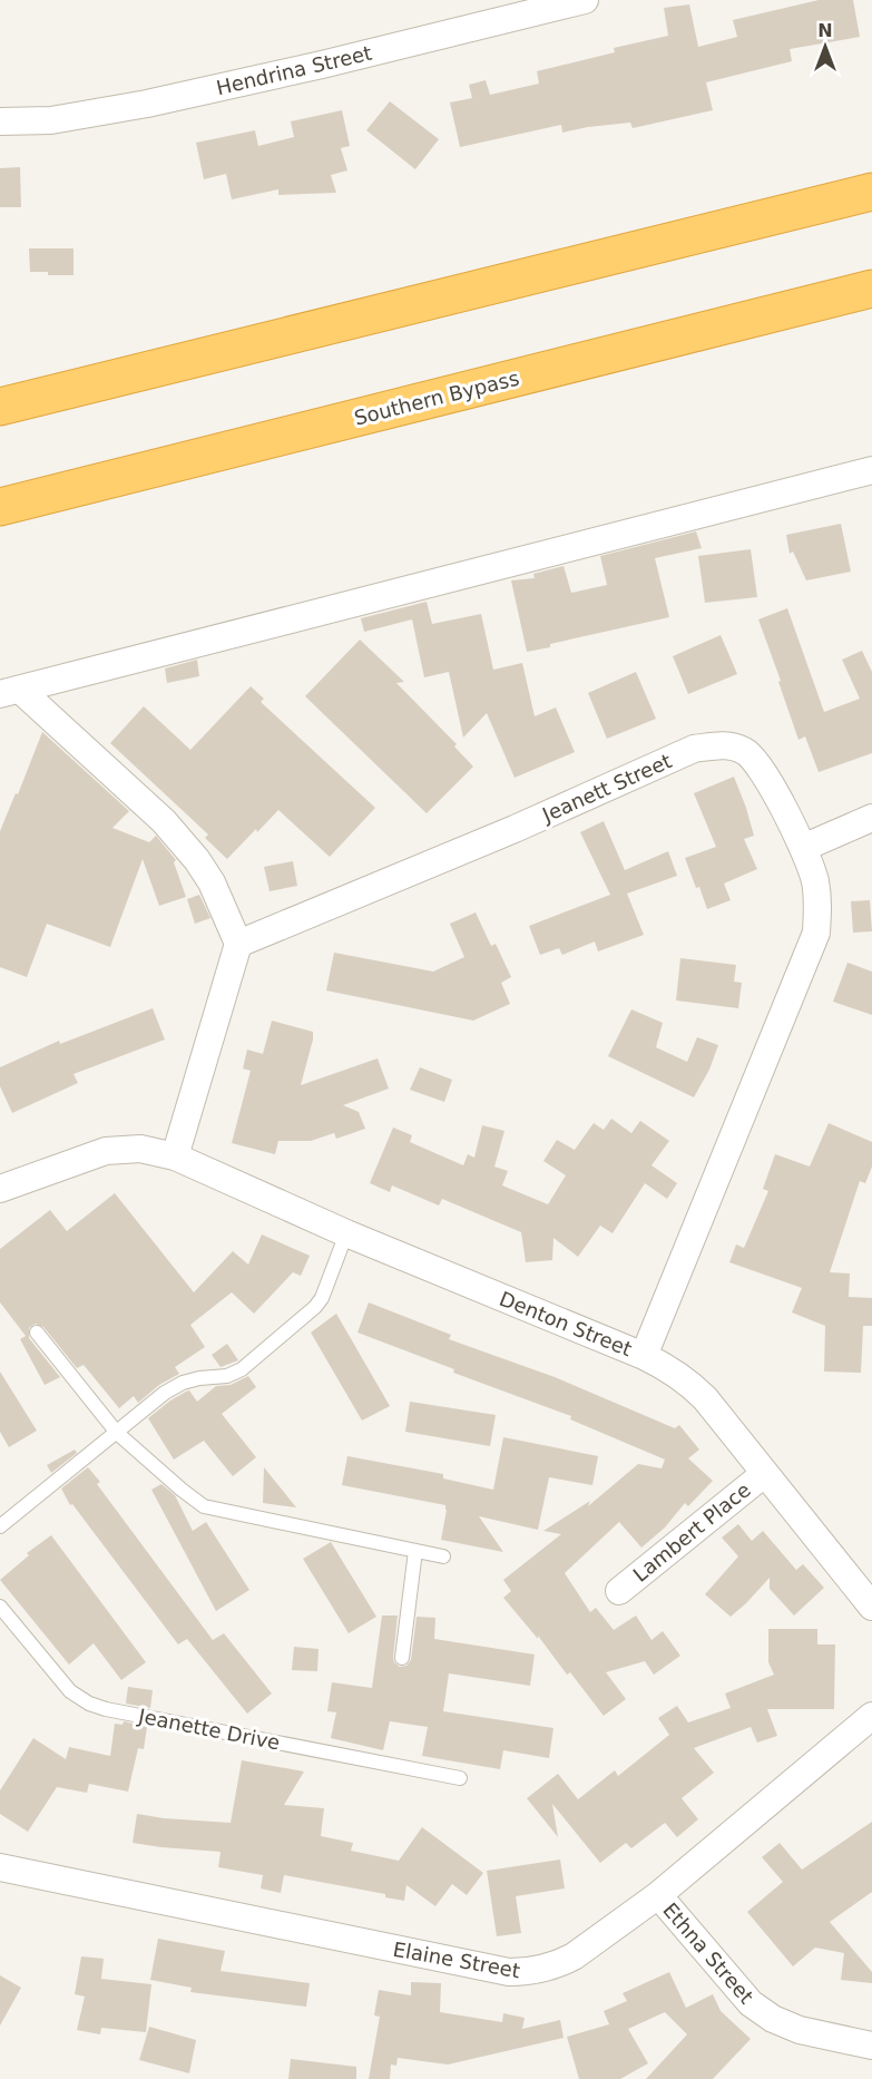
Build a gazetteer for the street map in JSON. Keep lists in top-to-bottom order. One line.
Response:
{"streets":{"highway":["Southern Bypass"],"street":["Hendrina Street","Jeanett Street","Denton Street","Lambert Place","Ethna Street","Elaine Street"],"lane":["Jeanette Drive"]},"crossings":[["Jeanett Street","Denton Street"],["Denton Street","Lambert Place"],["Ethna Street","Elaine Street"]],"north":"top"}
